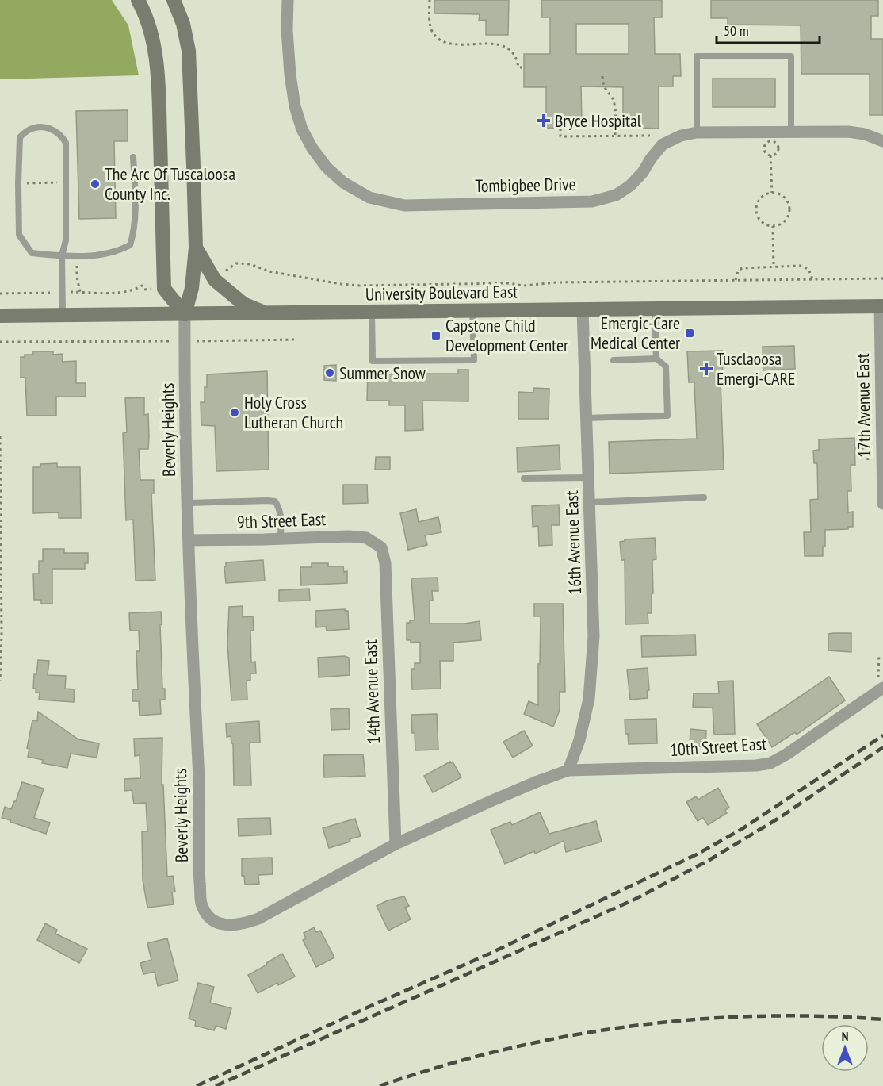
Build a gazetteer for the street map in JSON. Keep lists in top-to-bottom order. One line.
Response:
{"streets":{"main road":["University Boulevard East"],"street":["Tombigbee Drive","17th Avenue East","Beverly Heights","9th Street East","16th Avenue East","14th Avenue East","10th Street East"]},"crossings":[["University Boulevard East","17th Avenue East"],["University Boulevard East","Beverly Heights"],["University Boulevard East","16th Avenue East"],["Beverly Heights","9th Street East"],["Beverly Heights","16th Avenue East"],["Beverly Heights","14th Avenue East"],["Beverly Heights","10th Street East"],["9th Street East","14th Avenue East"],["16th Avenue East","10th Street East"]],"places":{"health":["Bryce Hospital","Tusclaoosa Emergi-CARE"],"other":["The Arc Of Tuscaloosa County Inc.","Summer Snow","Holy Cross Lutheran Church"],"transit":["Emergic-Care Medical Center","Capstone Child Development Center"]},"scale_bar":"50 m","north":"top"}
